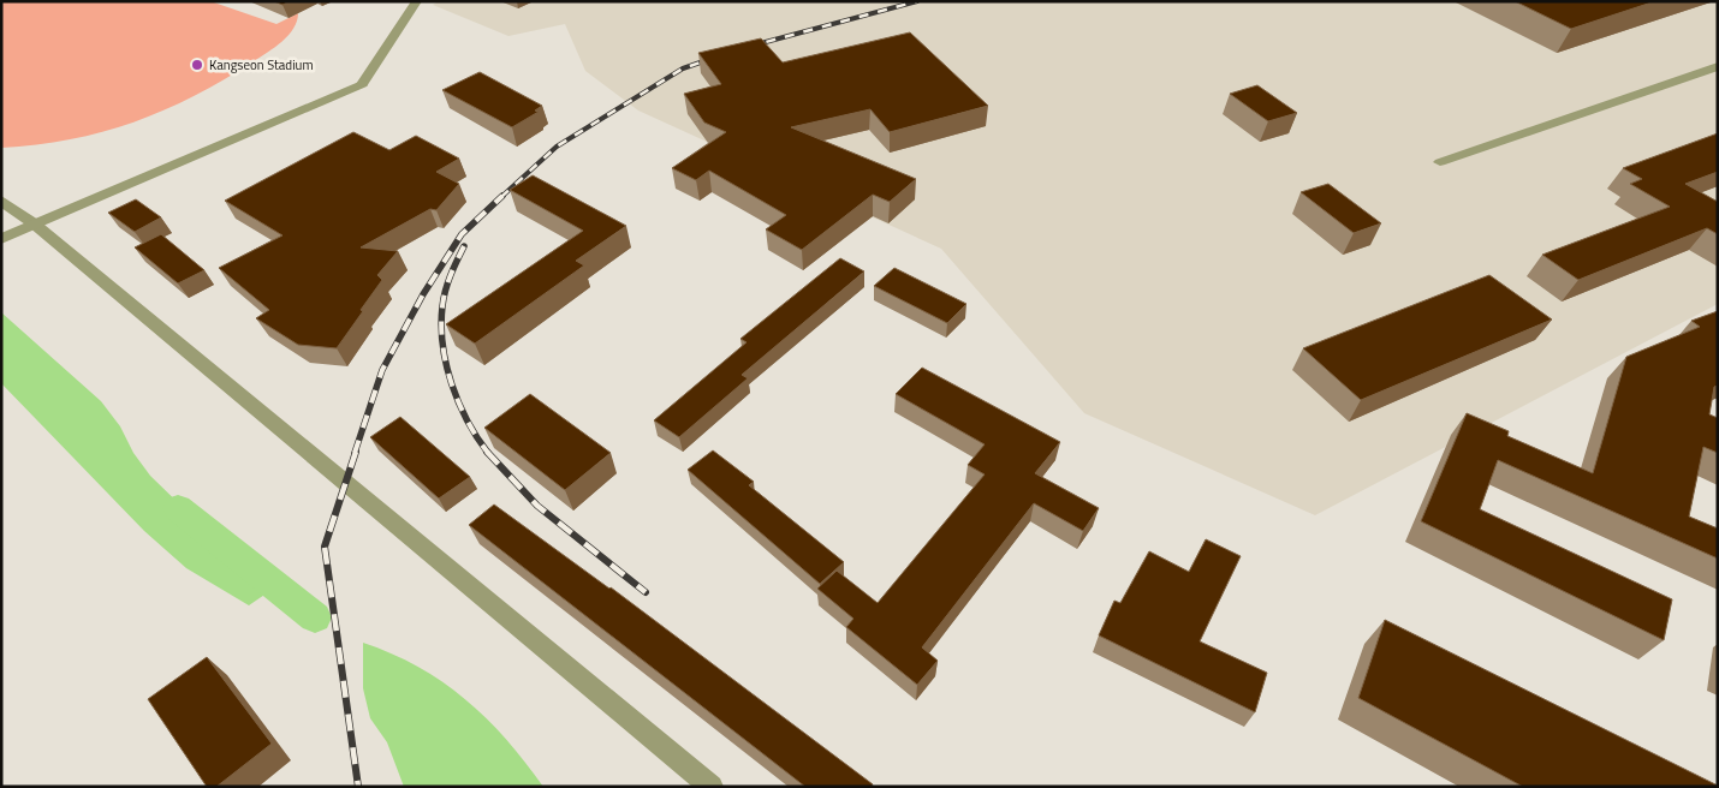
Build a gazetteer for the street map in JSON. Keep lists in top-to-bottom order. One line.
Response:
{"places":["Kangseon Stadium"]}
